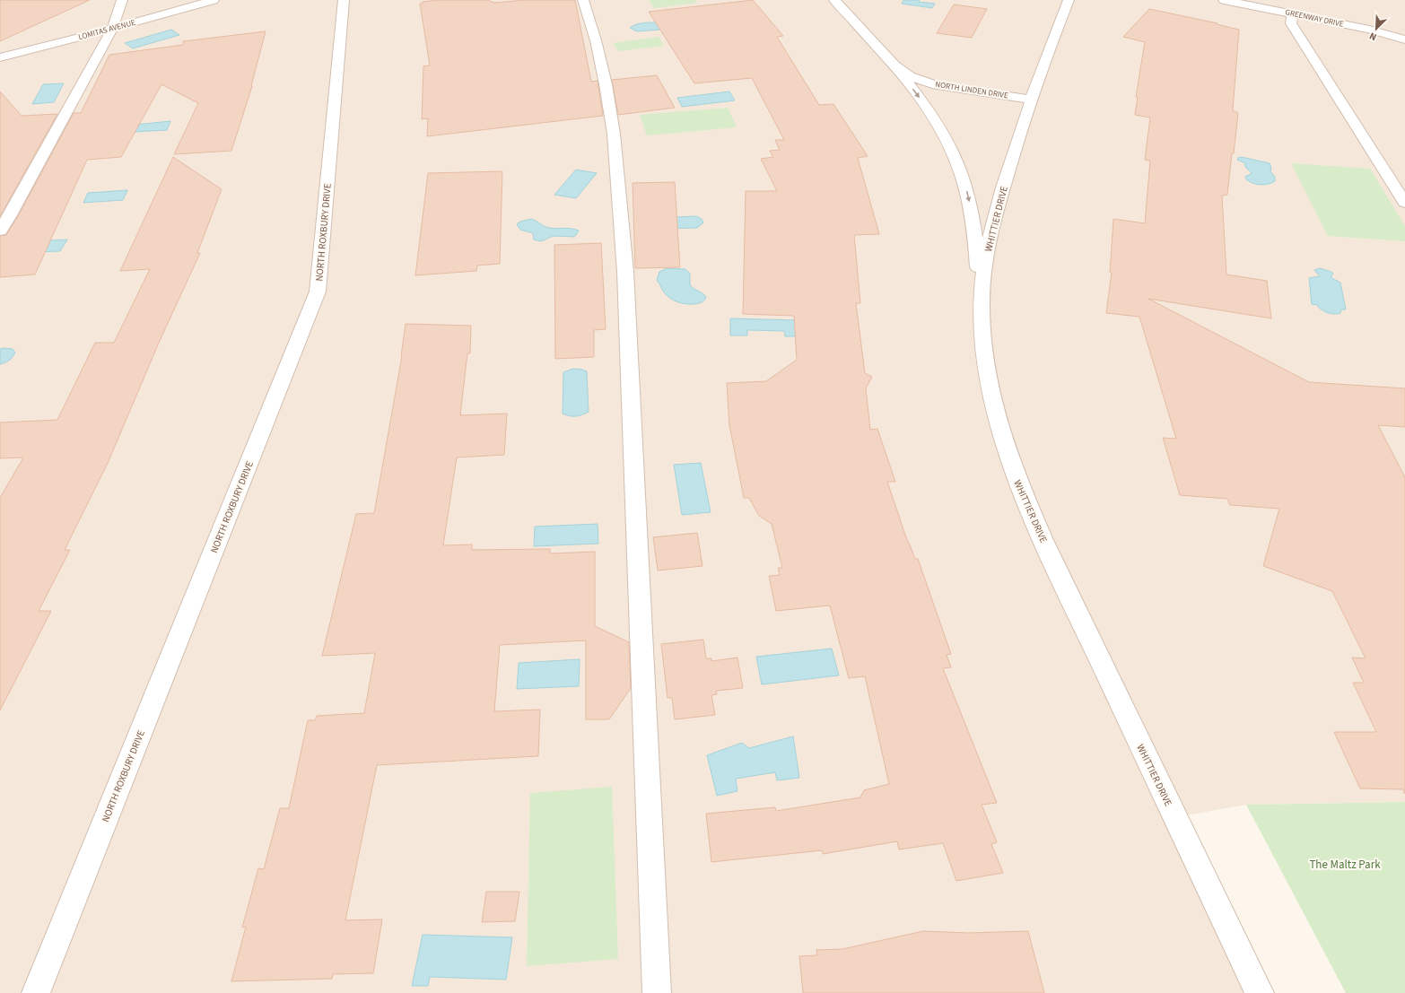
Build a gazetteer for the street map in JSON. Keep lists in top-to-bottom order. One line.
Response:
{"streets":{"street":["GREENWAY DRIVE","LOMITAS AVENUE","NORTH LINDEN DRIVE","WHITTIER DRIVE","NORTH ROXBURY DRIVE"]},"crossings":[["NORTH LINDEN DRIVE","WHITTIER DRIVE"]],"one_way":["NORTH LINDEN DRIVE"],"parks":["The Maltz Park"],"north":"bottom left"}
